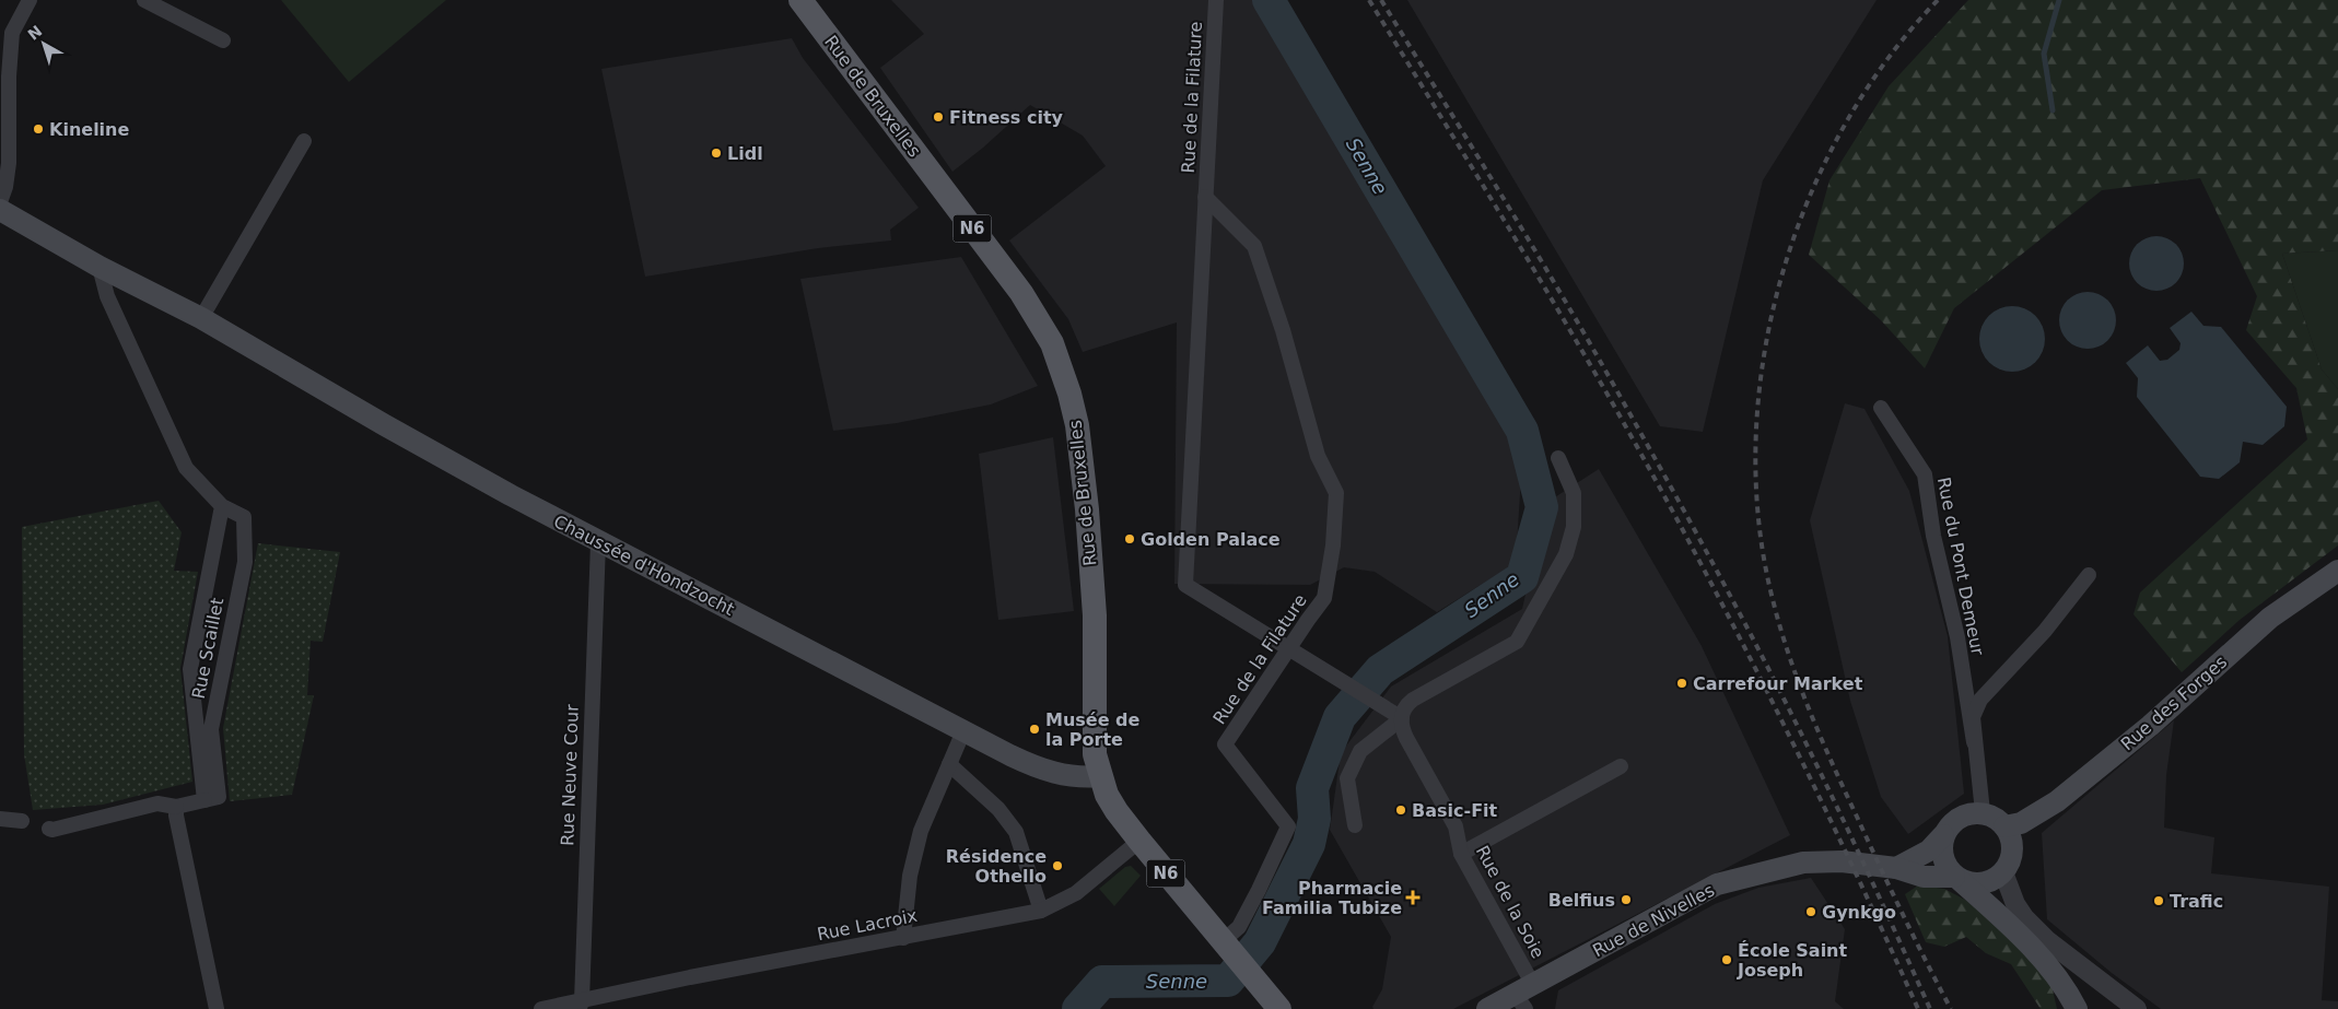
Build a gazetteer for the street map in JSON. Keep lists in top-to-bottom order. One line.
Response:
{"streets":{"main road":["Rue de Bruxelles","N6","Chaussée d'Hondzocht","Rue des Forges","Rue de Nivelles"],"street":["Rue de la Filature","Rue du Pont Demeur","Rue Scaillet","Rue Neuve Cour","Rue de la Soie","Rue Lacroix"]},"crossings":[["Rue de Bruxelles","Rue de la Filature"],["Rue de Bruxelles","Chaussée d'Hondzocht"],["Rue de Bruxelles","Rue Lacroix"],["Chaussée d'Hondzocht","Rue Scaillet"],["Chaussée d'Hondzocht","Rue Neuve Cour"],["Rue du Pont Demeur","Rue des Forges"],["Rue du Pont Demeur","Rue de Nivelles"],["Rue des Forges","Rue de Nivelles"],["Rue Neuve Cour","Rue Lacroix"],["Rue de la Soie","Rue de Nivelles"]],"water":["Senne"],"places":{"other":["Fitness city","Kineline","Lidl","Golden Palace","Carrefour Market","Musée de la Porte","Basic-Fit","Résidence Othello","Belfius","Trafic","Gynkgo","École Saint Joseph"],"health":["Pharmacie Familia Tubize"]},"north":"top left"}
